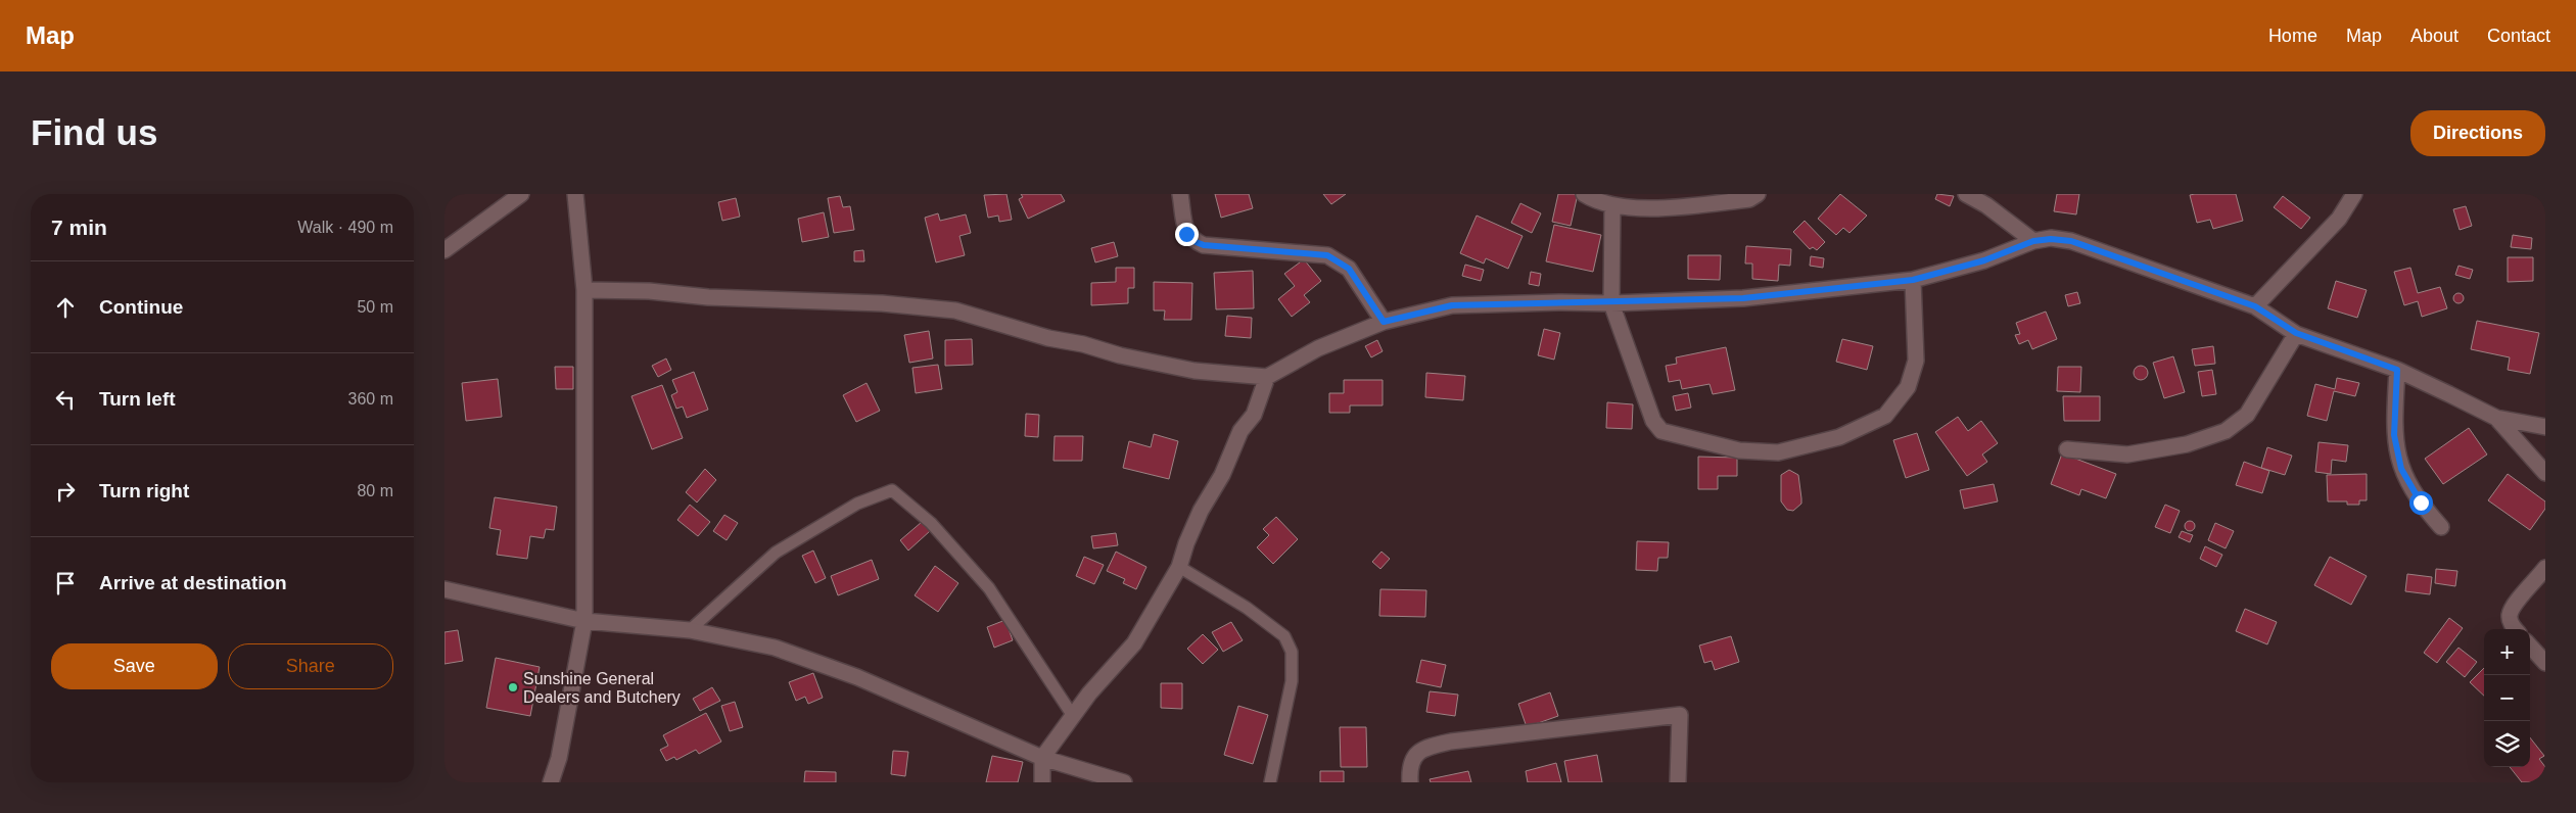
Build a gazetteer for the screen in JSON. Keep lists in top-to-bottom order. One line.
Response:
{"places":["Sunshine General Dealers and Butchery"],"page":{"header":"Map","nav":["Home","Map","About","Contact"],"buttons":["Directions",["Save","Share"]],"title":"Find us","heading":["7 min","Walk · 490 m"],"list":[["Continue","50 m"],["Turn left","360 m"],["Turn right","80 m"],"Arrive at destination"],"map_buttons":["+","−"]}}
